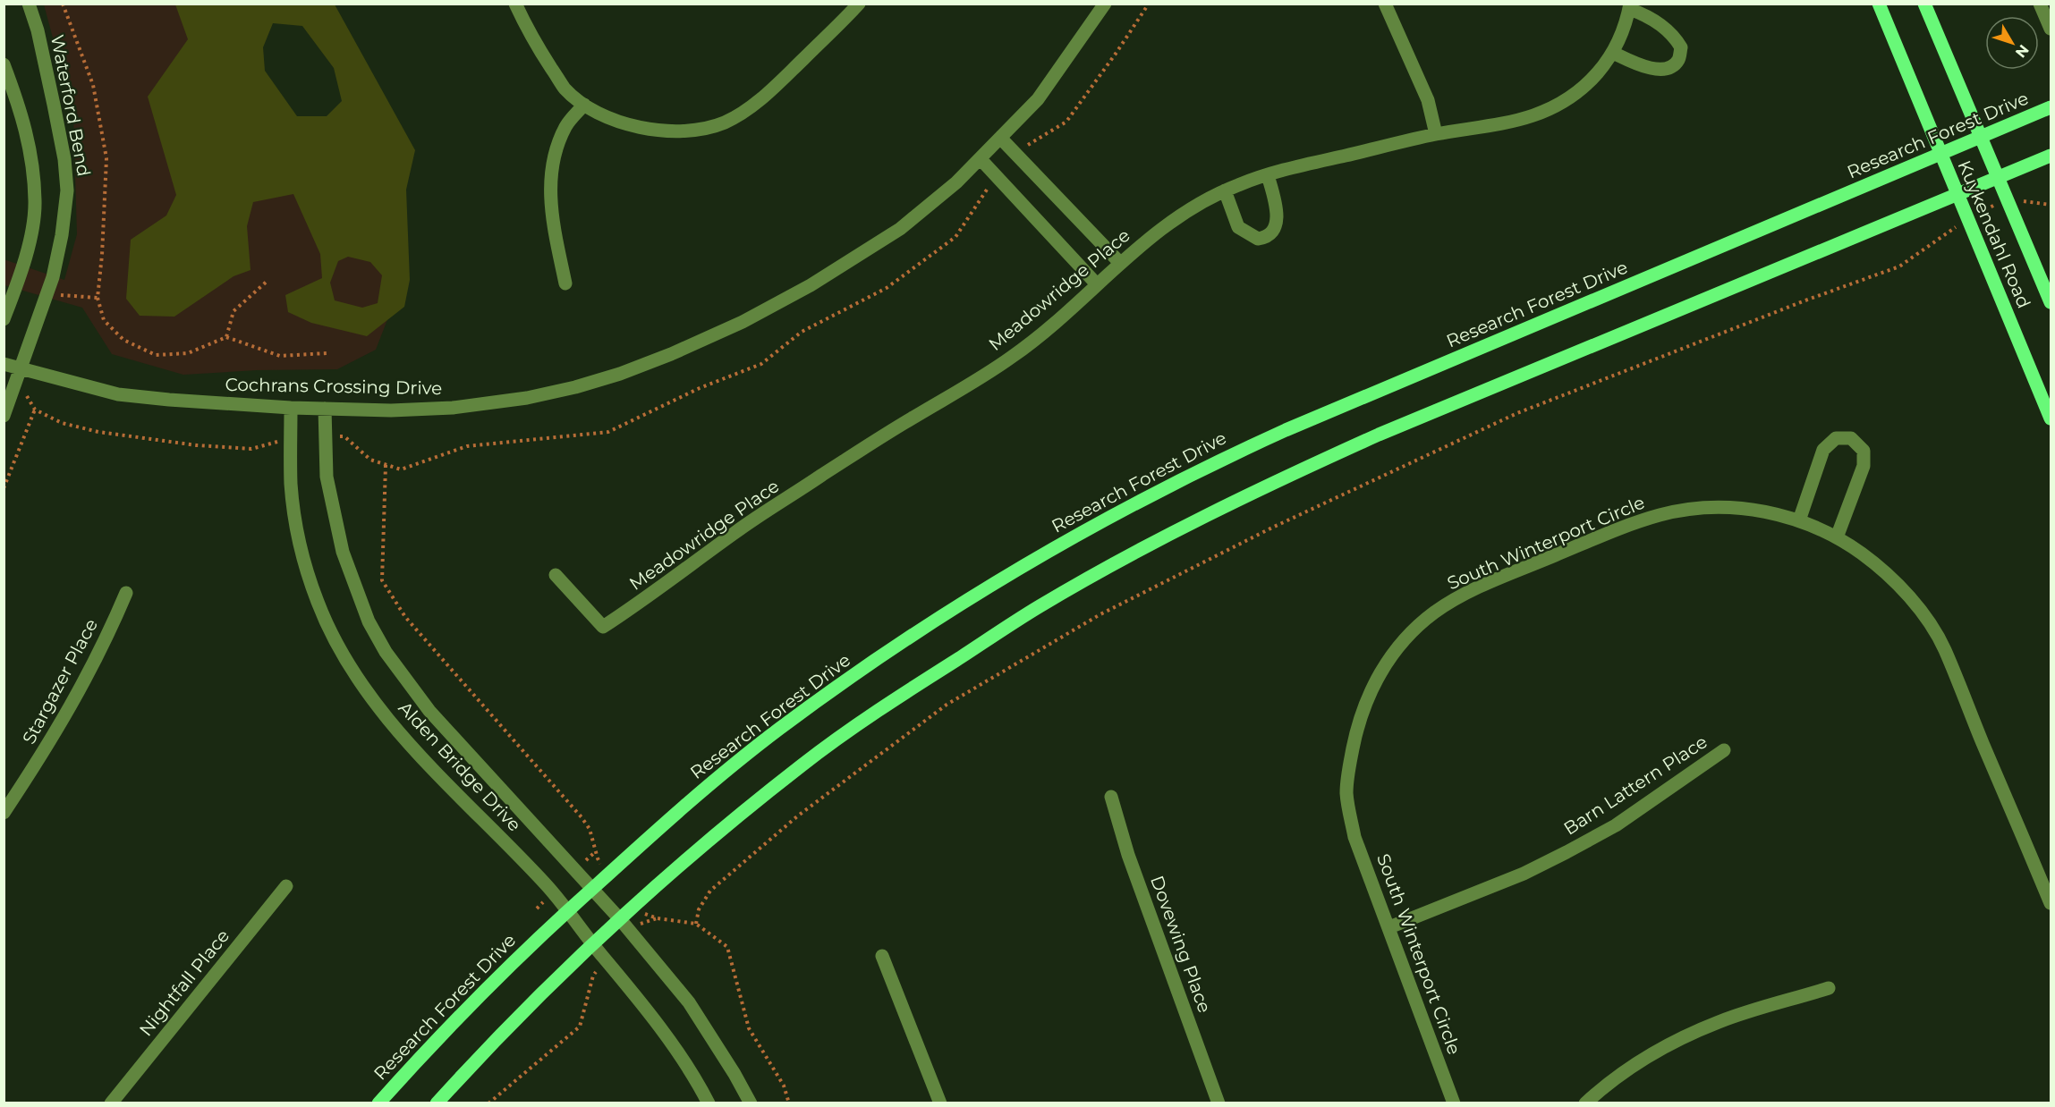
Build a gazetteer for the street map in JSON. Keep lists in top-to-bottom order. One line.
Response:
{"streets":{"main road":["Research Forest Drive","Kuykendahl Road"],"street":["Waterford Bend","Meadowridge Place","Cochrans Crossing Drive","South Winterport Circle","Stargazer Place","Alden Bridge Drive","Barn Lattern Place","Dovewing Place","Nightfall Place"]},"crossings":[["Waterford Bend","Cochrans Crossing Drive"],["Research Forest Drive","Kuykendahl Road"],["Research Forest Drive","Alden Bridge Drive"],["Cochrans Crossing Drive","Alden Bridge Drive"],["South Winterport Circle","Barn Lattern Place"]],"north":"bottom right"}
